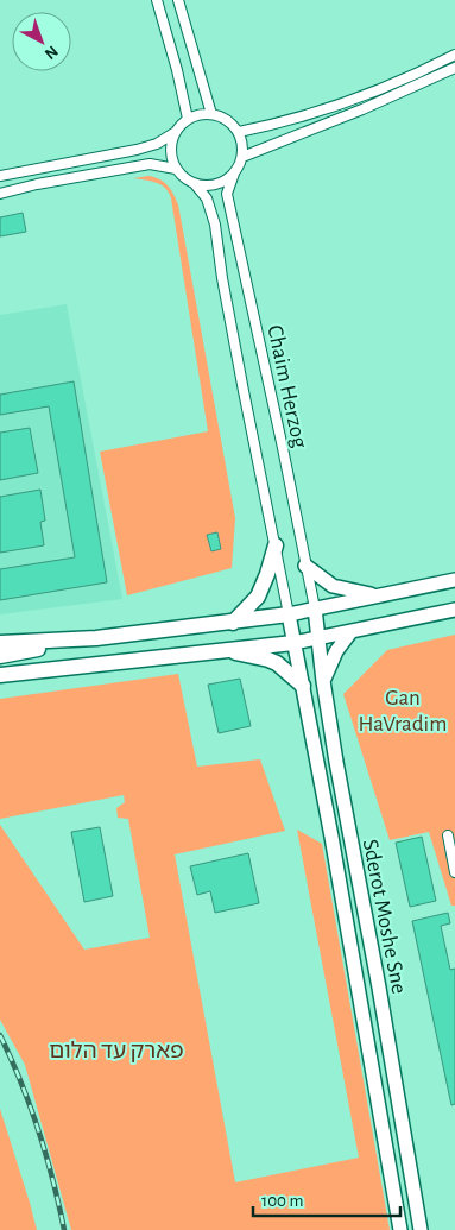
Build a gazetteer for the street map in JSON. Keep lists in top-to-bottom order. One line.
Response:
{"streets":{"main road":["Sderot Moshe Sne"],"street":["Chaim Herzog"]},"crossings":[["Chaim Herzog","Sderot Moshe Sne"]],"parks":["Gan HaVradim","פארק עד הלום"],"scale_bar":"100 m","north":"bottom right"}
